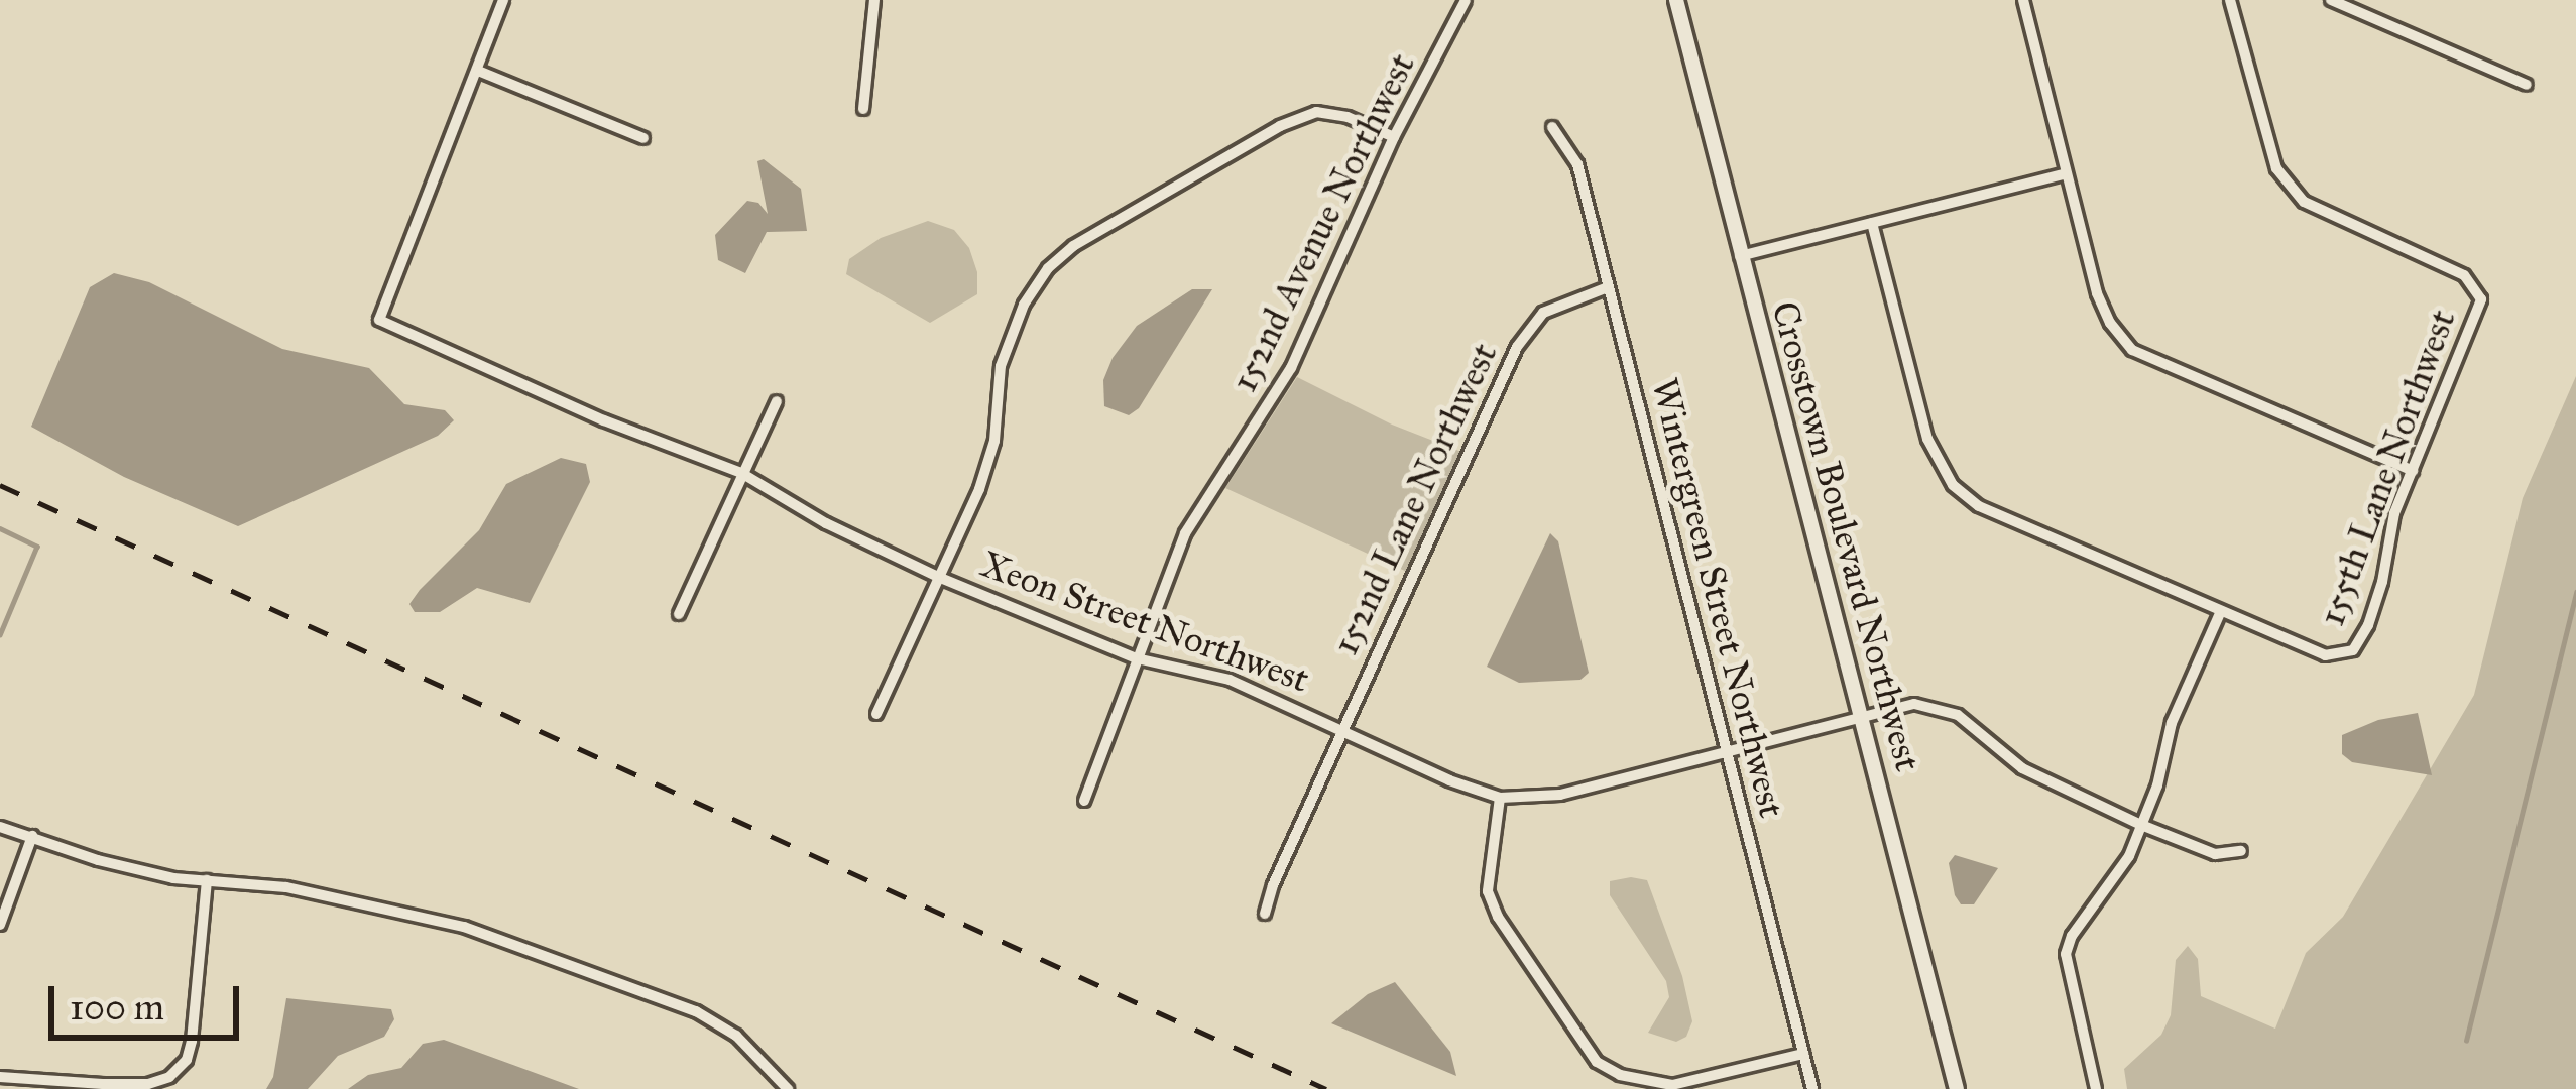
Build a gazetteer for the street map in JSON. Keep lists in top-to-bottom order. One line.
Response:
{"streets":{"street":["152nd Avenue Northwest","155th Lane Northwest","152nd Lane Northwest","Crosstown Boulevard Northwest","Wintergreen Street Northwest","Xeon Street Northwest"]},"crossings":[["152nd Avenue Northwest","Xeon Street Northwest"],["152nd Lane Northwest","Wintergreen Street Northwest"],["152nd Lane Northwest","Xeon Street Northwest"],["Crosstown Boulevard Northwest","Xeon Street Northwest"],["Wintergreen Street Northwest","Xeon Street Northwest"]],"scale_bar":"100 m"}
